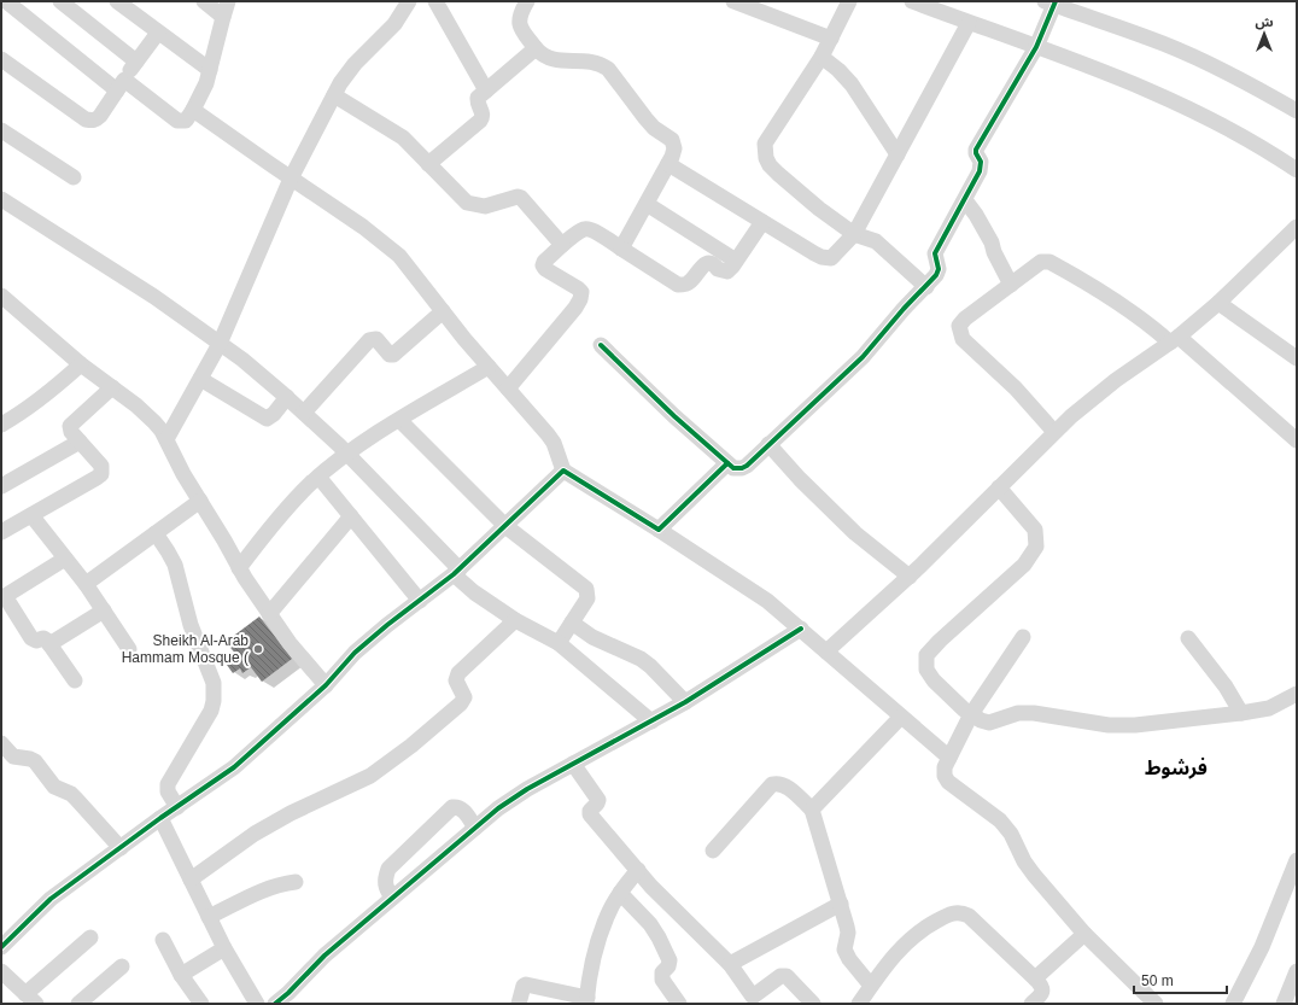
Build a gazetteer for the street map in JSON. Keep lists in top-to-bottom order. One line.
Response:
{"districts":["فرشوط"],"places":["Sheikh Al-Arab Hammam Mosque ("],"scale_bar":"50 m","north":"top"}
